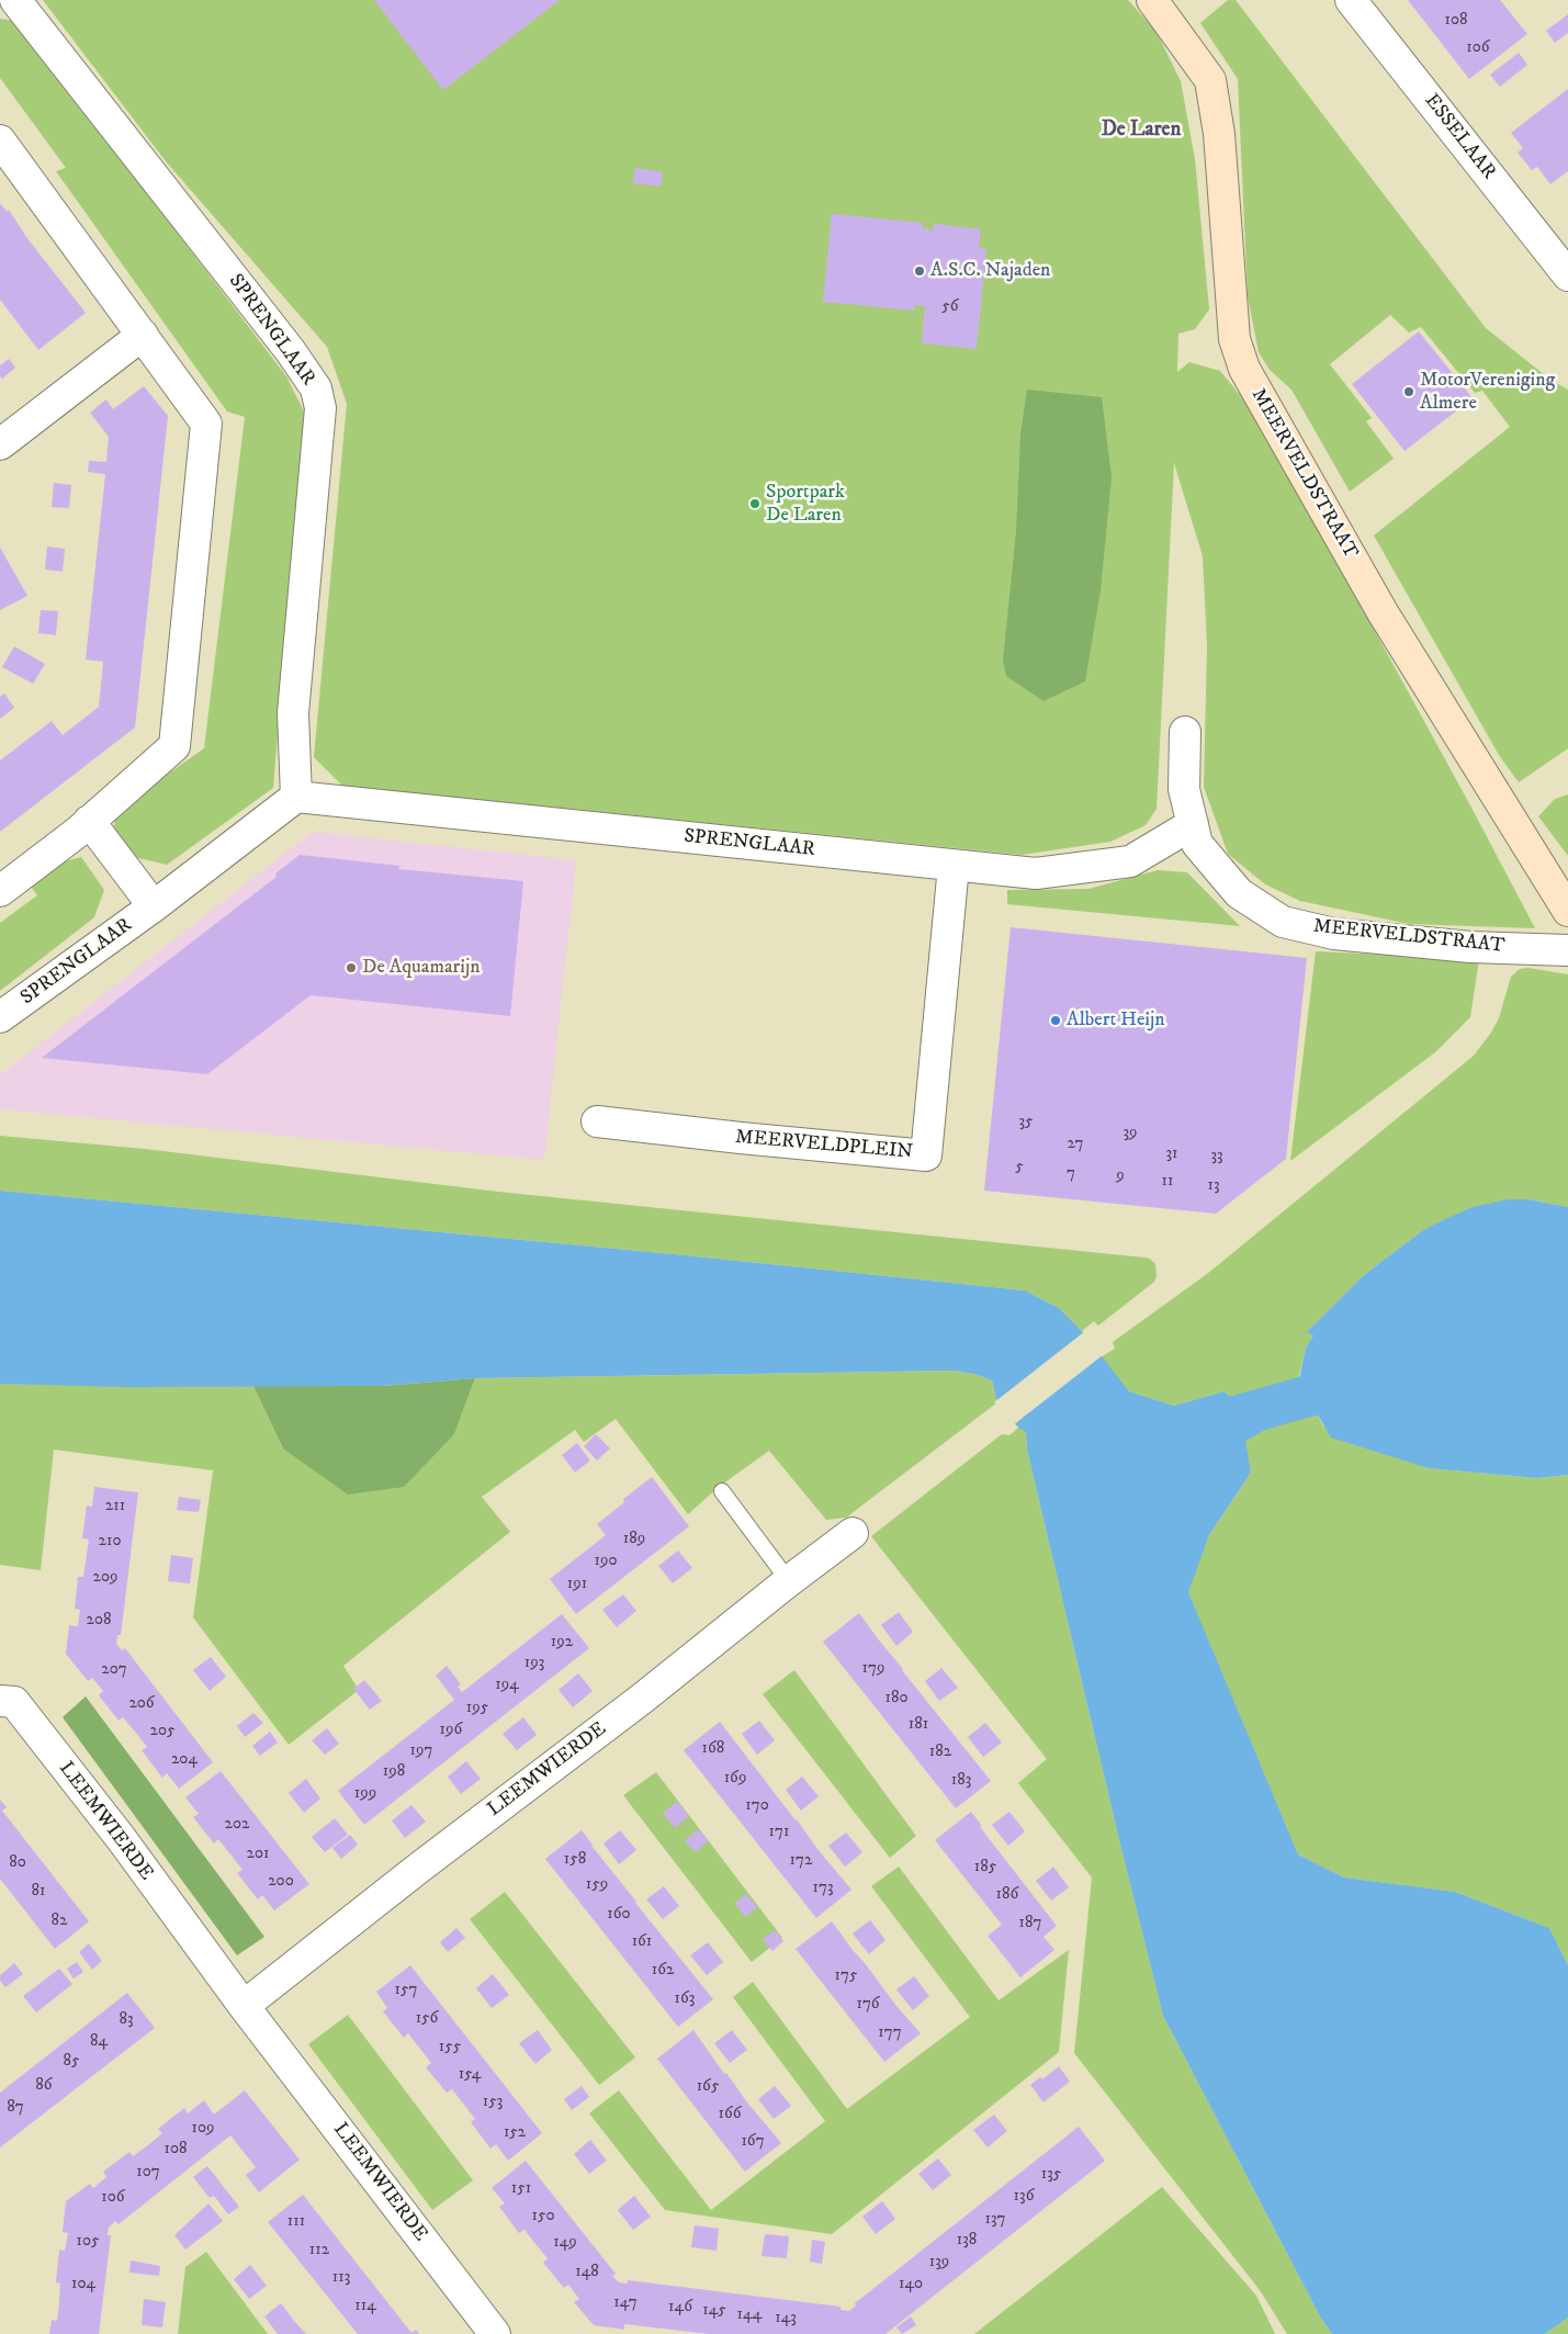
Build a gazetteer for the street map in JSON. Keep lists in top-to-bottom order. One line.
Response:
{"streets":{"street":["ESSELAAR","SPRENGLAAR","MEERVELDSTRAAT","MEERVELDPLEIN","LEEMWIERDE"]},"crossings":[["SPRENGLAAR","MEERVELDSTRAAT"],["SPRENGLAAR","MEERVELDPLEIN"]],"districts":["De Laren"],"places":["A.S.C. Najaden","MotorVereniging Almere","Sportpark De Laren","De Aquamarijn","Albert Heijn"],"house_numbers":["108","106","56","35","39","27","31","33","5","7","9","11","13","211","189","210","190","209","191","208","192","193","179","207","194","180","206","195","181","196","205","168","197","182","204","198","169","183","199","170","202","171","201","158","172","80","185","200","159","173","81","186","160","82","187","161","162","175","157","163","176","156","83","177","84","155","85","154","86","165","153","87","166","109","152","167","108","107","135","151","136","106","150","137","111","138","105","149","112","139","148","113","104","140","147","114","146","145","144","143"]}
